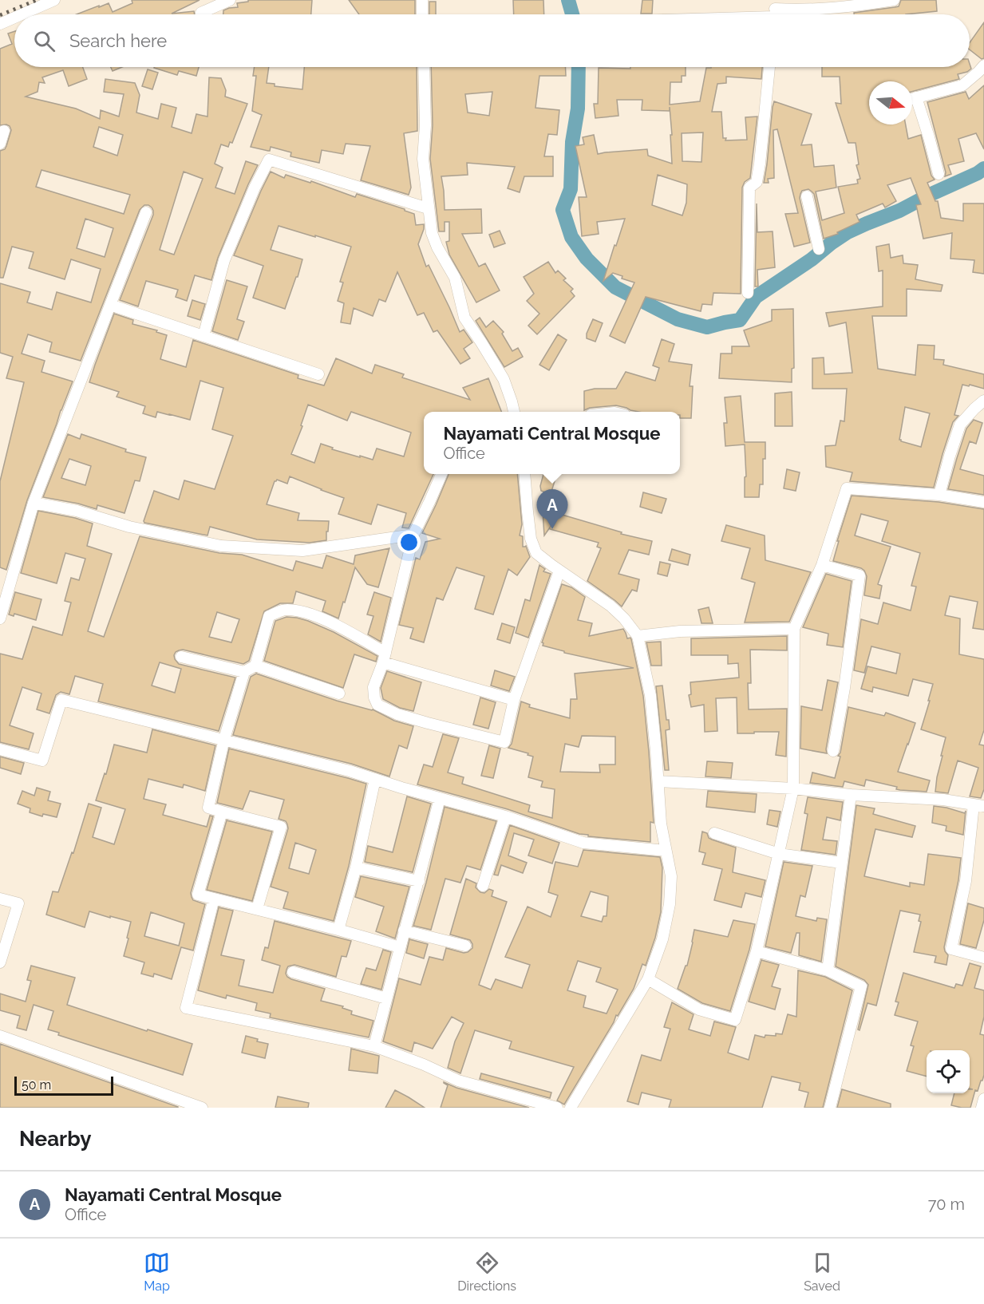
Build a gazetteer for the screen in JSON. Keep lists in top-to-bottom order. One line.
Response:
{"scale_bar":"50 m","north":"right","page":{"search":"Search here","popup":["Nayamati Central Mosque","Office"],"pins":"A","scale":"50 m","heading":"Nearby","list":[{"mark":"A","name":"Nayamati Central Mosque","note":"Office","value":"70 m"}],"nav":["Map","Directions","Saved"]}}
